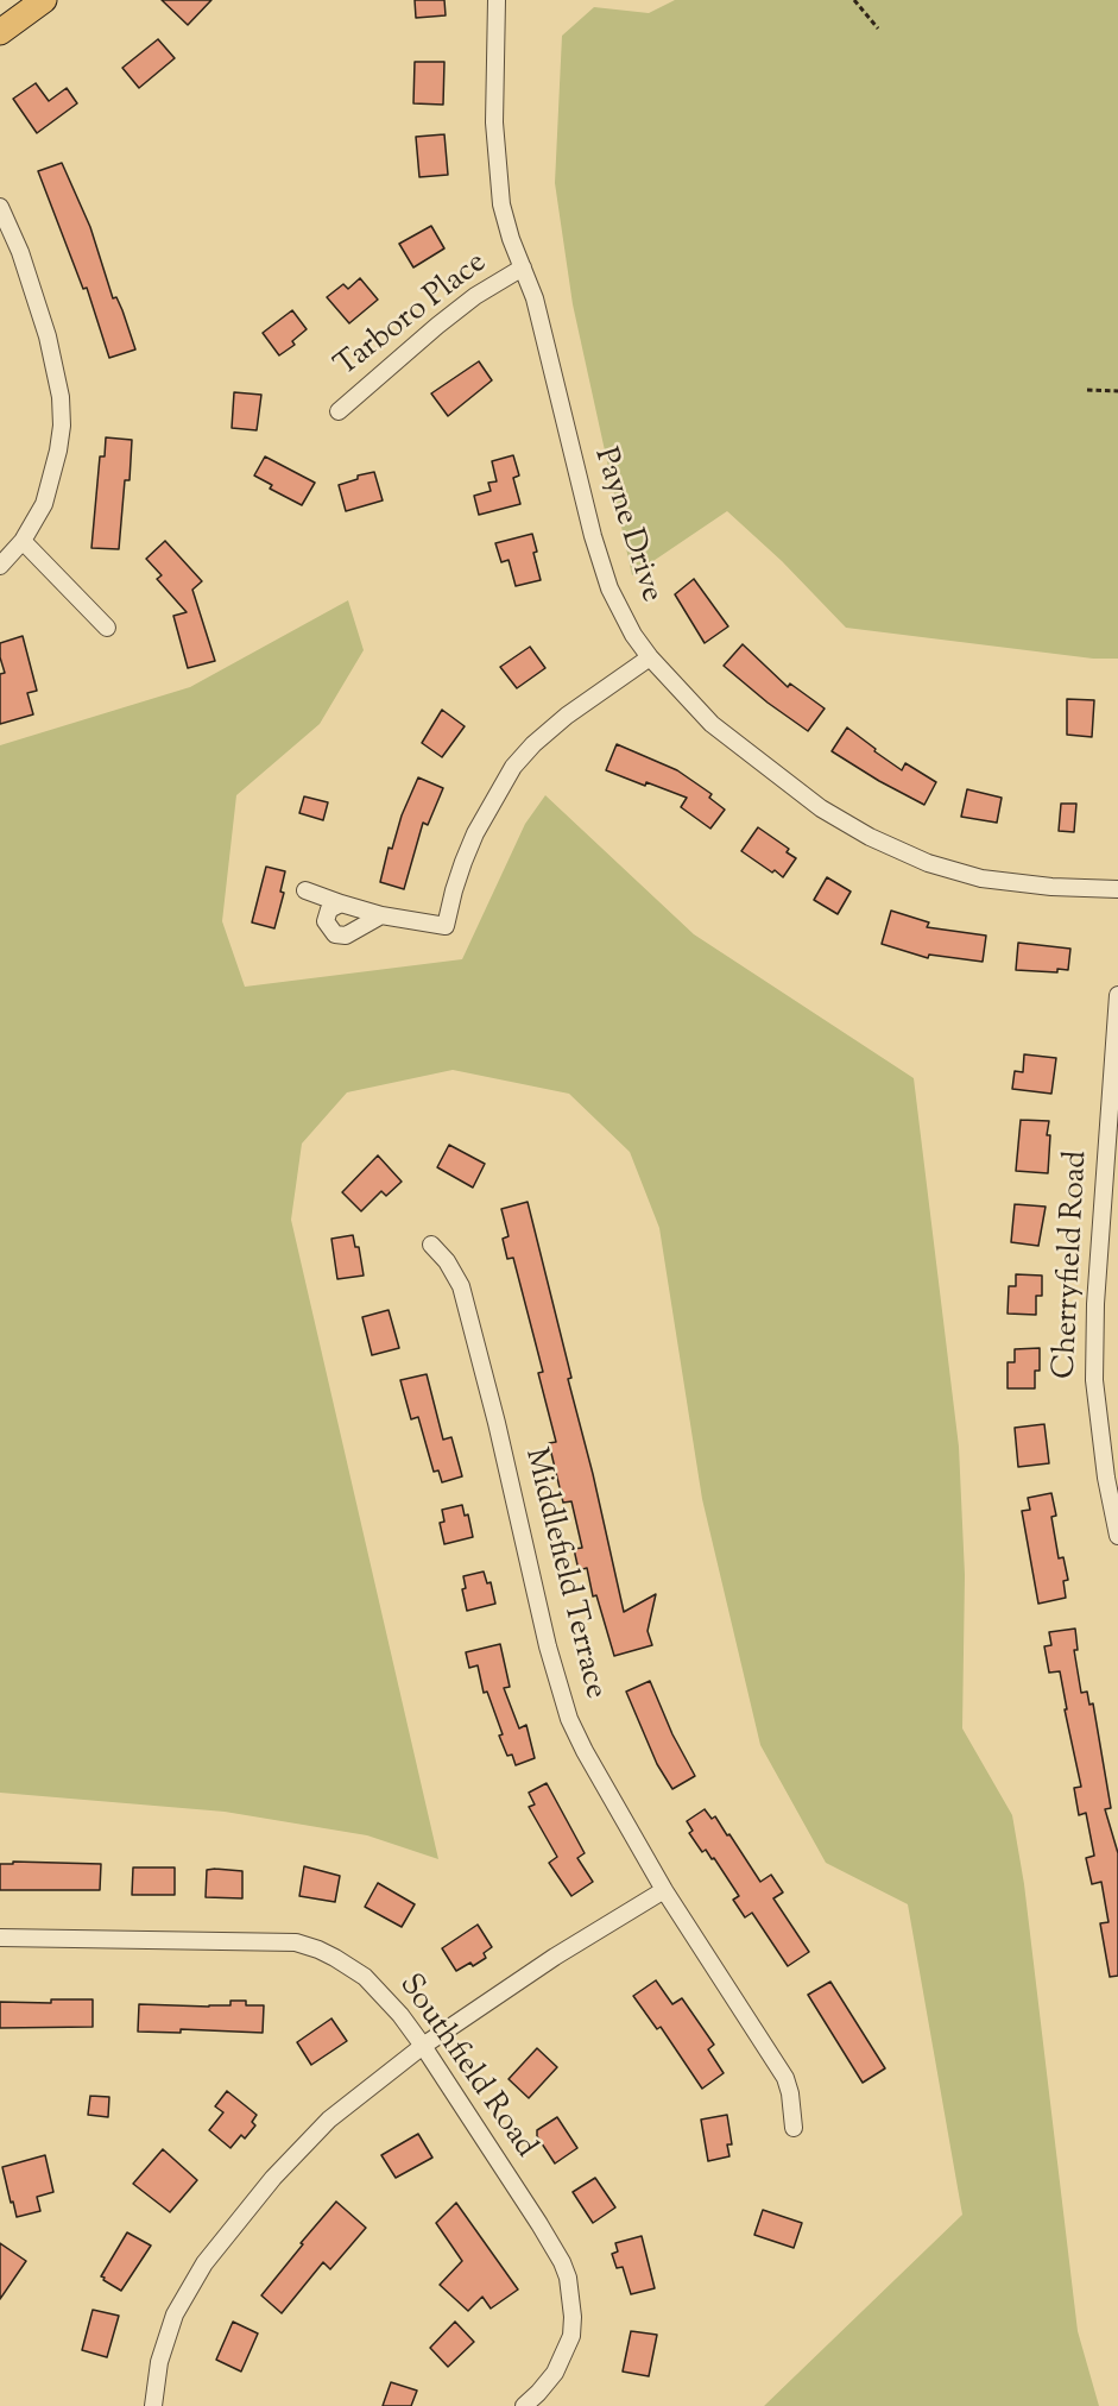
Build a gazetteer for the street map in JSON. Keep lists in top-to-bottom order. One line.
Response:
{"streets":{"street":["Tarboro Place","Payne Drive","Cherryfield Road","Middlefield Terrace","Southfield Road"]},"crossings":[["Tarboro Place","Payne Drive"]]}
